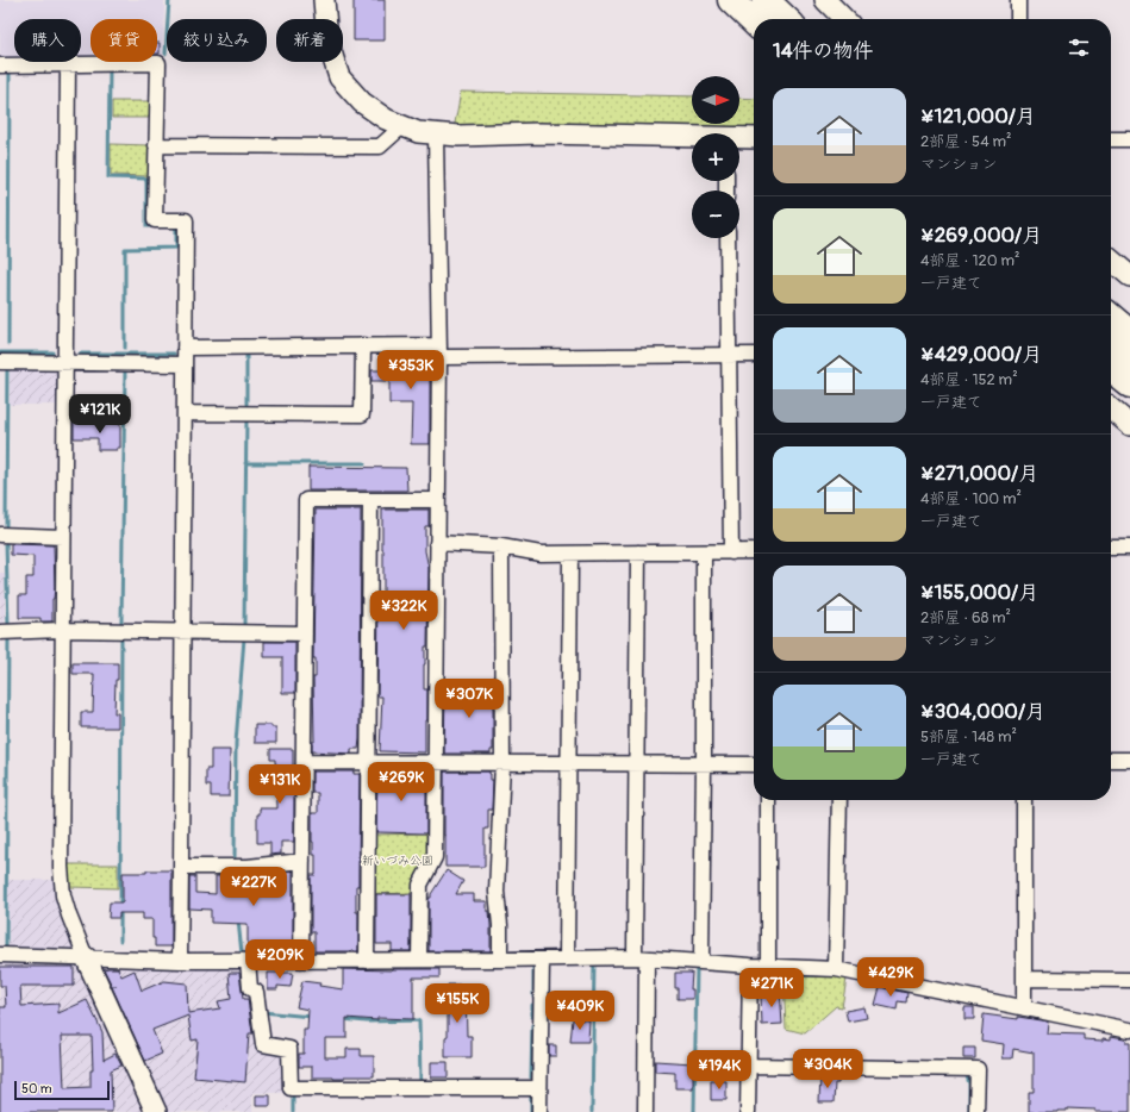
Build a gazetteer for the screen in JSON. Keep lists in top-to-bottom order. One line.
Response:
{"parks":["新いづみ公園"],"scale_bar":"50 m","north":"right","page":{"chip":["購入","賃貸","絞り込み","新着"],"heading":"14件の物件","map_buttons":["+","−"],"list":[{"name":"¥121,000/月","note":"2部屋 · 54 m² · マンション"},{"name":"¥269,000/月","note":"4部屋 · 120 m² · 一戸建て"},{"name":"¥429,000/月","note":"4部屋 · 152 m² · 一戸建て"},{"name":"¥271,000/月","note":"4部屋 · 100 m² · 一戸建て"},{"name":"¥155,000/月","note":"2部屋 · 68 m² · マンション"},{"name":"¥304,000/月","note":"5部屋 · 148 m² · 一戸建て"}],"price":["¥353K","¥121K","¥322K","¥307K","¥269K","¥131K","¥227K","¥209K","¥429K","¥271K","¥155K","¥409K","¥304K","¥194K"],"scale":"50 m"}}
